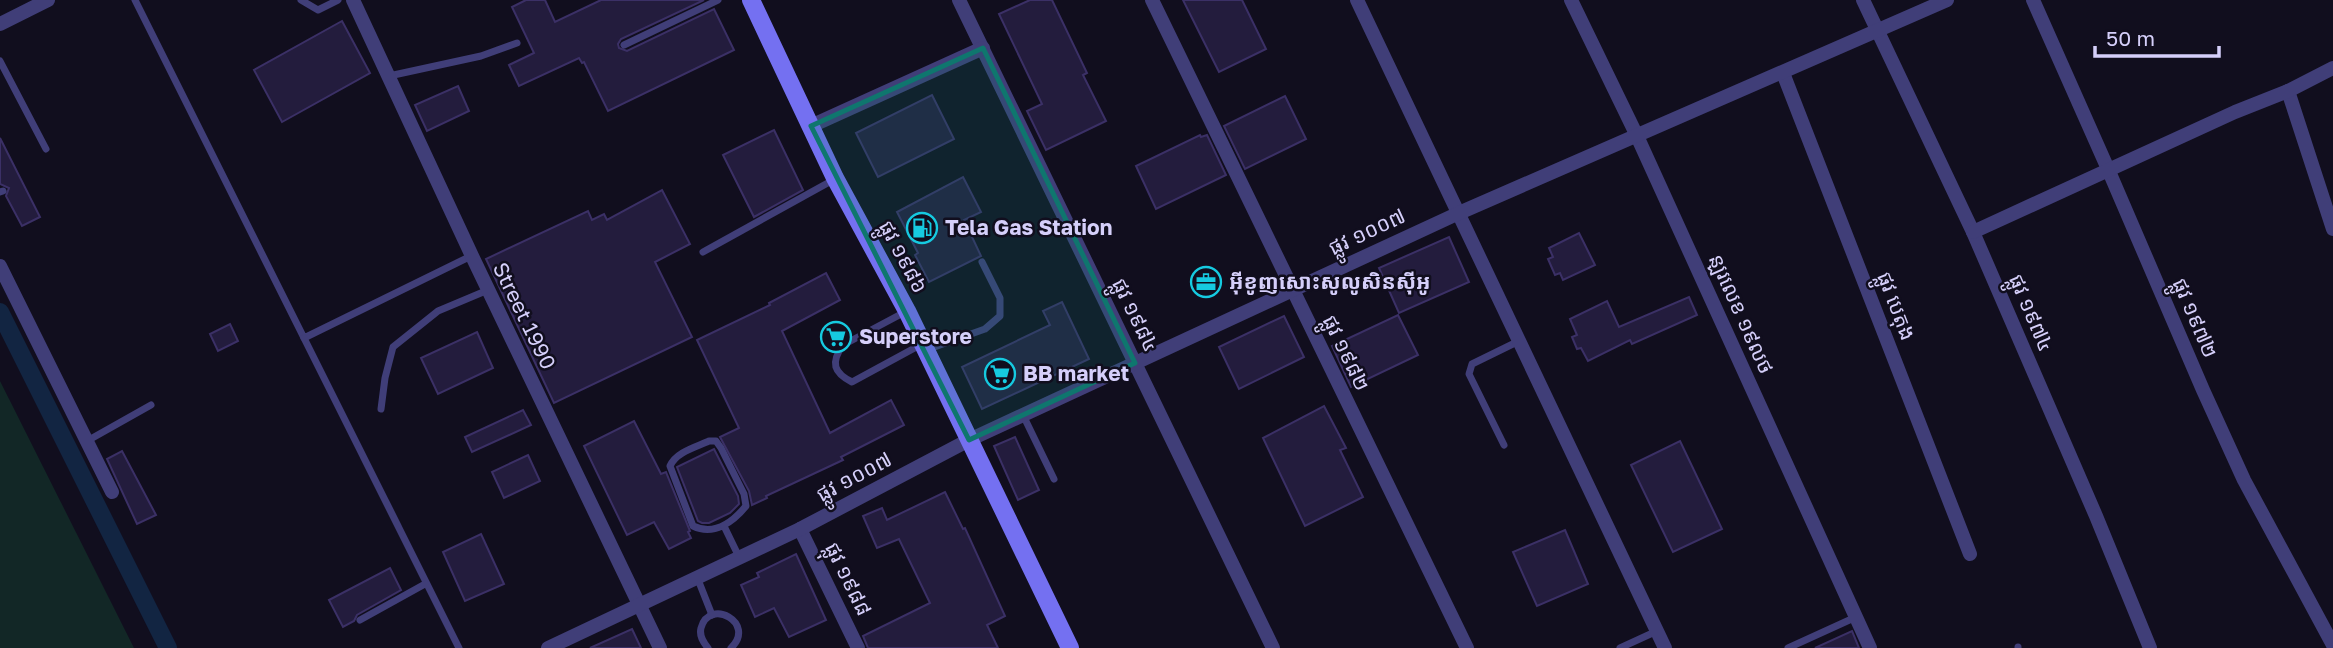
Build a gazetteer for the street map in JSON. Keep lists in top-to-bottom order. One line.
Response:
{"streets":{"main road":["ផ្លូវ ១៩៨៦"],"street":["ផ្លូវ ១០០៧","ផ្លូវ បេតុង","ផ្លូវ ១៩៧៤","ន្ឡរលេខ ១៩លថ","ផ្លូវ ១៩៨៤","Street 1990","ផ្លូវ ១៩៧២","ផ្លូវ ១៩៨២","ផ្លុវ ១៩៨៨"]},"crossings":[["ផ្លូវ ១០០៧","ផ្លូវ ១៩៨៦"],["ផ្លូវ ១០០៧","ផ្លូវ បេតុង"],["ផ្លូវ ១០០៧","ផ្លូវ ១៩៧៤"],["ផ្លូវ ១០០៧","ន្ឡរលេខ ១៩លថ"],["ផ្លូវ ១០០៧","ផ្លូវ ១៩៨៤"],["ផ្លូវ ១០០៧","Street 1990"],["ផ្លូវ ១០០៧","ផ្លូវ ១៩៨២"],["ផ្លូវ ១០០៧","ផ្លុវ ១៩៨៨"]],"places":{"fuel station":["Tela Gas Station"],"office":["អ៊ីខូញសោះសូលូសិនស៊ីអូ"],"supermarket":["Superstore","BB market"]},"scale_bar":"50 m"}
